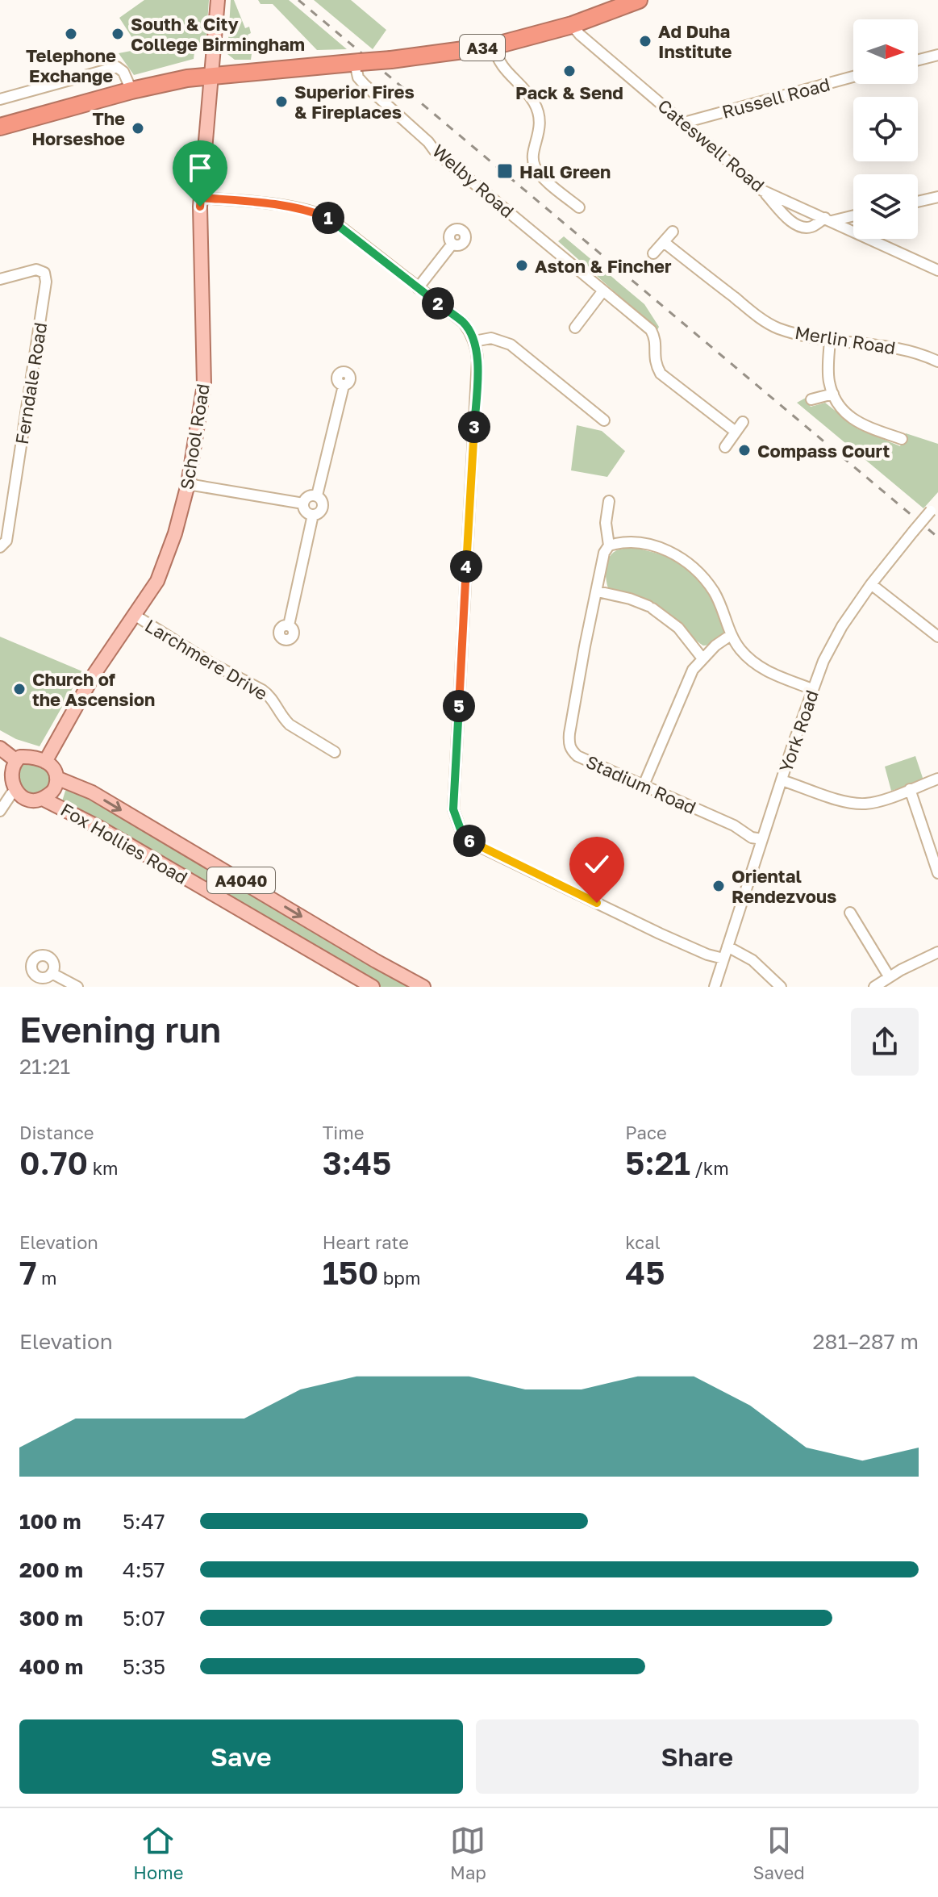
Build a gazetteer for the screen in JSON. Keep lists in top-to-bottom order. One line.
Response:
{"streets":{"highway":["A34"],"main road":["School Road","Fox Hollies Road","A4040"],"street":["Russell Road","Cateswell Road","Welby Road","Merlin Road","Ferndale Road","Larchmere Drive","York Road","Stadium Road"]},"crossings":[["A34","Cateswell Road"],["A34","Welby Road"],["A34","School Road"],["Russell Road","Cateswell Road"],["School Road","Larchmere Drive"],["School Road","Fox Hollies Road"],["York Road","Stadium Road"]],"places":{"other":["Telephone Exchange","South & City College Birmingham","Ad Duha Institute","Pack & Send","Superior Fires & Fireplaces","The Horseshoe","Aston & Fincher","Compass Court","Church of the Ascension","Oriental Rendezvous"],"transit":["Hall Green"]},"north":"right","page":{"pins":["1","2","3","4","5","6"],"heading":["Evening run","21:21"],"stats":[["Distance","0.70 km"],["Time","3:45"],["Pace","5:21 /km"],["Elevation","7 m"],["Heart rate","150 bpm"],["kcal","45"]],"chart":["Elevation","281–287 m"],"list":[{"name":"100 m","note":"5:47"},{"name":"200 m","note":"4:57"},{"name":"300 m","note":"5:07"},{"name":"400 m","note":"5:35"}],"buttons":["Save","Share"],"tabs":["Home","Map","Saved"]}}
